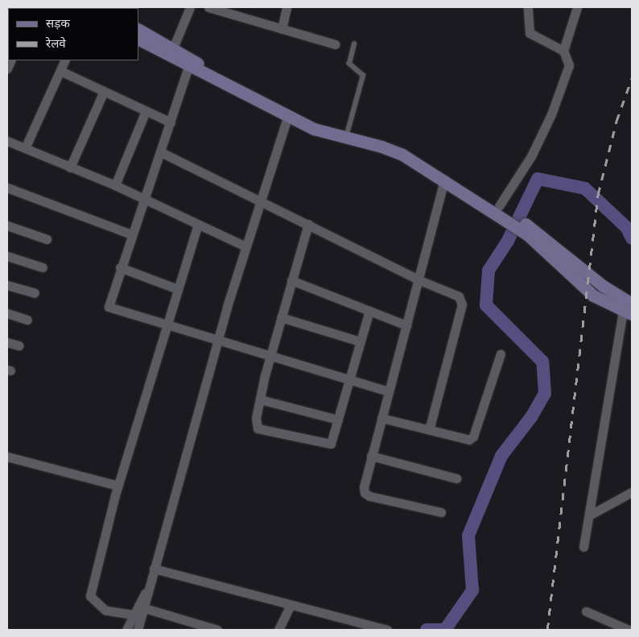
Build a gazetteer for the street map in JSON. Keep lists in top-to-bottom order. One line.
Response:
{"legend":["सड़क","रेलवे"]}
